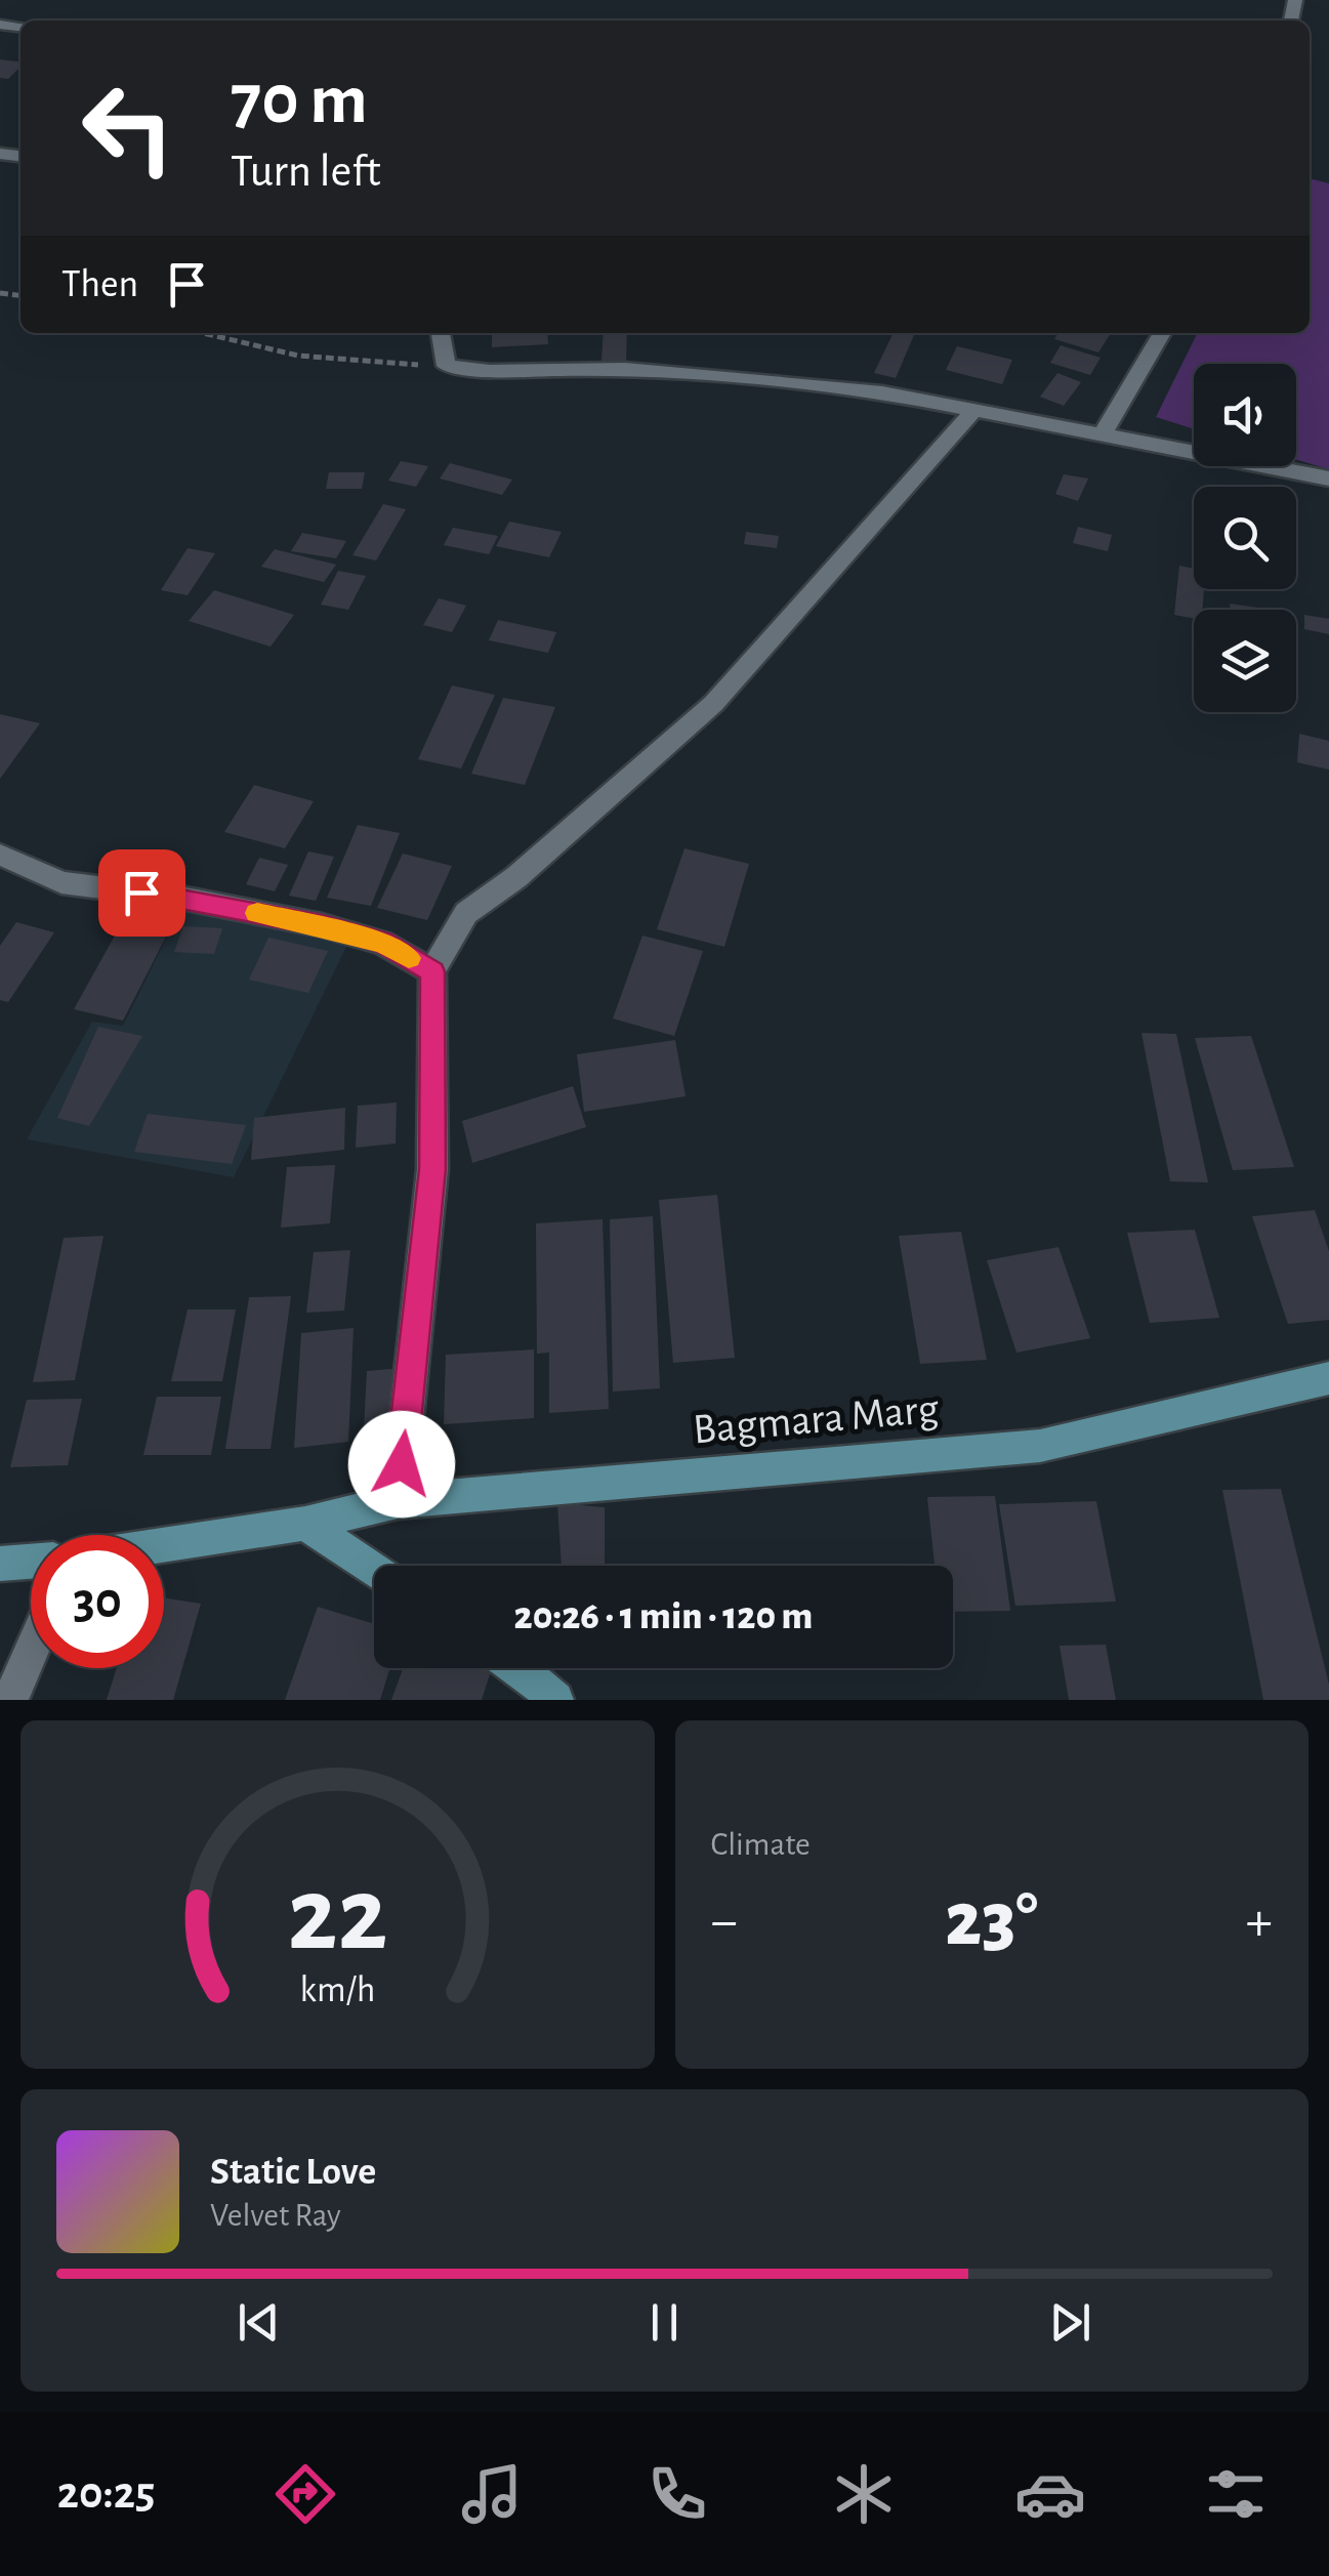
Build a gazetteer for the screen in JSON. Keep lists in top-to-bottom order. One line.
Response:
{"streets":{"main road":["Bagmara Marg"]},"page":{"turn":["70 m","Turn left"],"then":"Then","limit":"30","trip":"20:26 · 1 min · 120 m","tile":"Climate","heat":["−","23°","+"],"song":["Static Love","Velvet Ray"],"tabs":"20:25","gauge":["22","km/h"]}}
